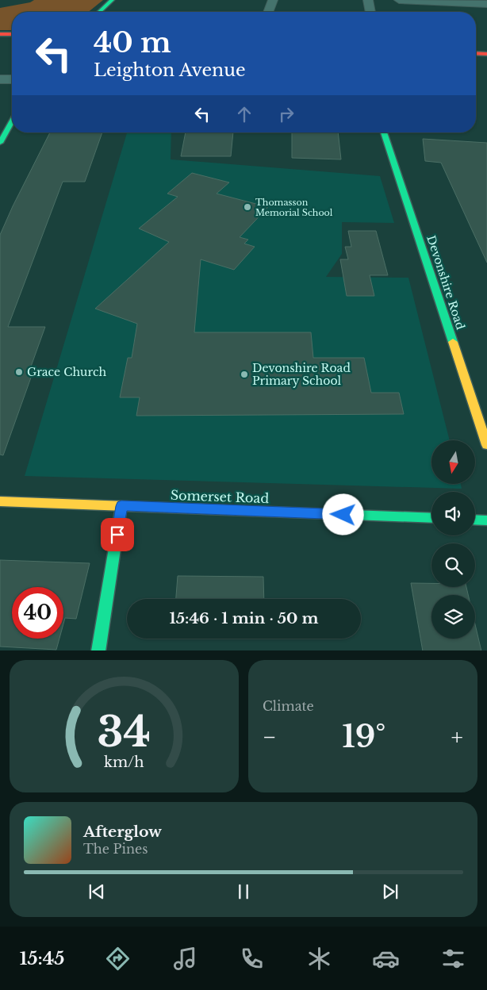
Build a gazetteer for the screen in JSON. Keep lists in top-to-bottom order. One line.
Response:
{"streets":{"street":["Devonshire Road","Somerset Road"]},"places":["Thomasson Memorial School","Grace Church","Devonshire Road Primary School"],"north":"bottom","page":{"turn":["40 m","Leighton Avenue"],"limit":"40","trip":"15:46 · 1 min · 50 m","tile":"Climate","heat":["−","19°","+"],"song":["Afterglow","The Pines"],"tabs":"15:45","gauge":["34","km/h"]}}
